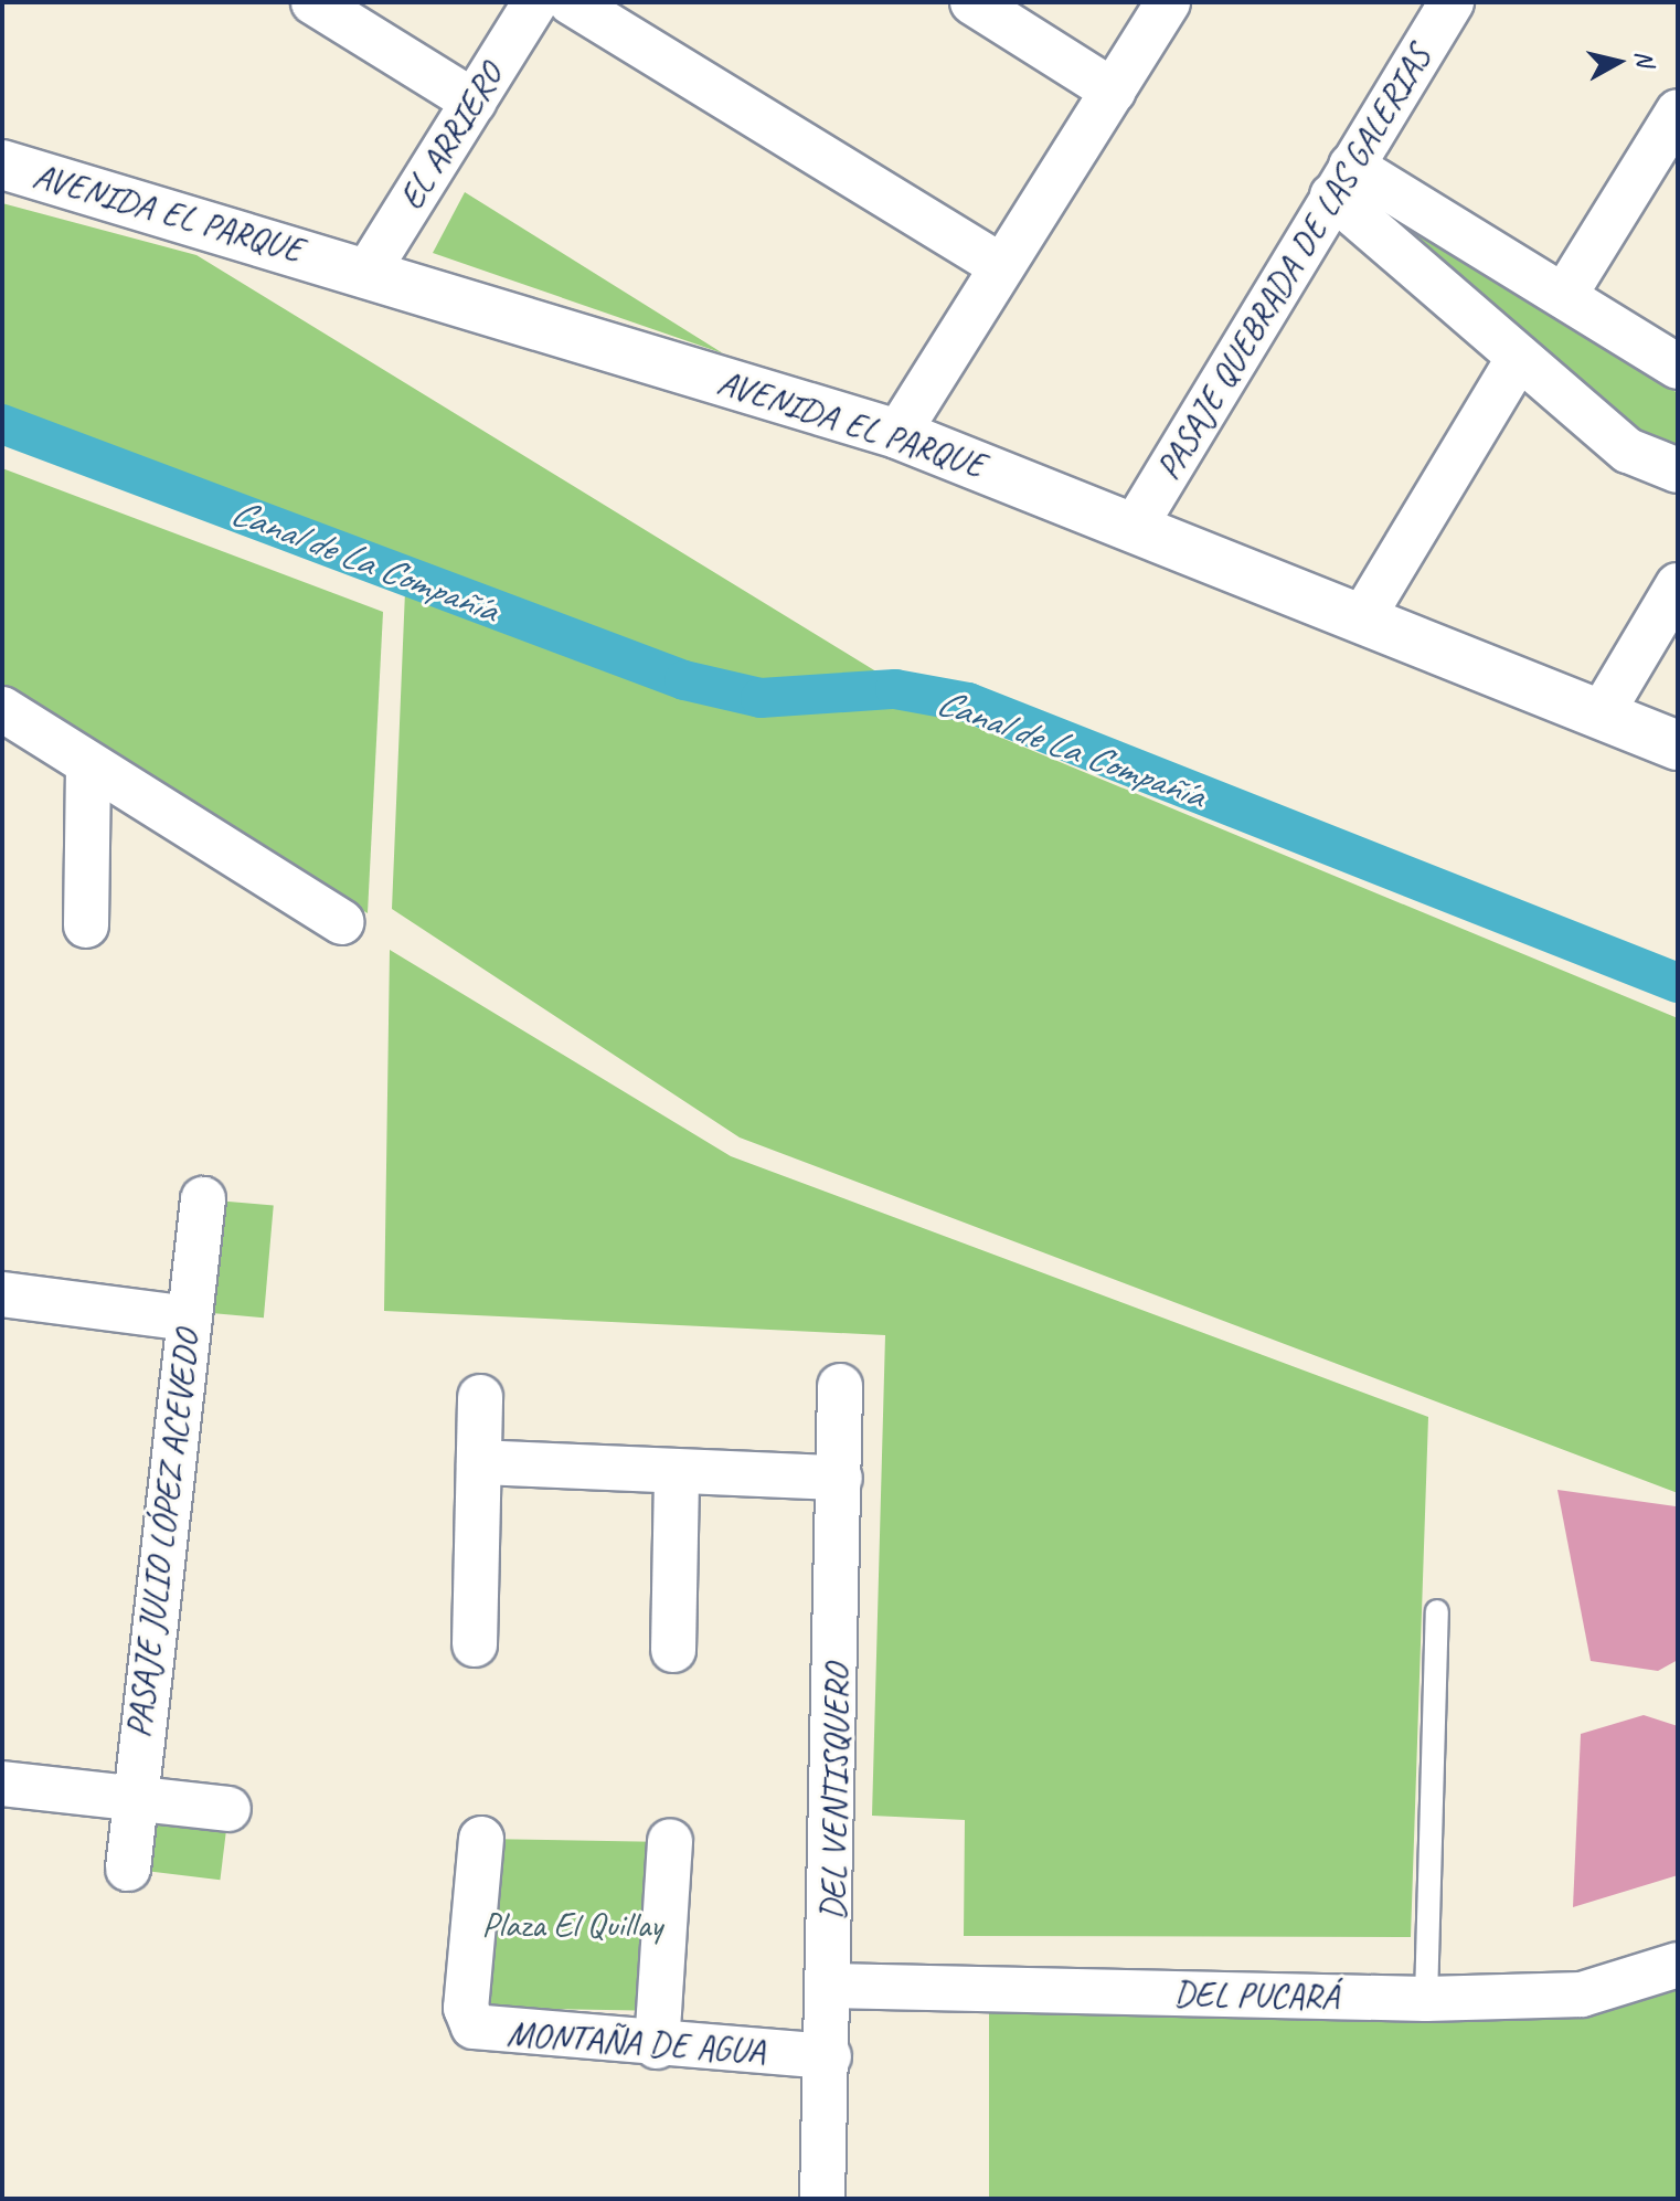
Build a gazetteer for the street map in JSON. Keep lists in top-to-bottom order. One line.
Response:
{"streets":{"street":["EL ARRIERO","AVENIDA EL PARQUE","PASAJE QUEBRADA DE LAS GALERIAS","PASAJE JULIO LÓPEZ ACEVEDO","DEL VENTISQUERO","DEL PUCARÁ","MONTAÑA DE AGUA"]},"crossings":[["EL ARRIERO","AVENIDA EL PARQUE"],["AVENIDA EL PARQUE","PASAJE QUEBRADA DE LAS GALERIAS"],["DEL VENTISQUERO","DEL PUCARÁ"],["DEL VENTISQUERO","MONTAÑA DE AGUA"]],"water":["Canal de La Compañía"],"parks":["Plaza El Quillay"],"north":"right"}
